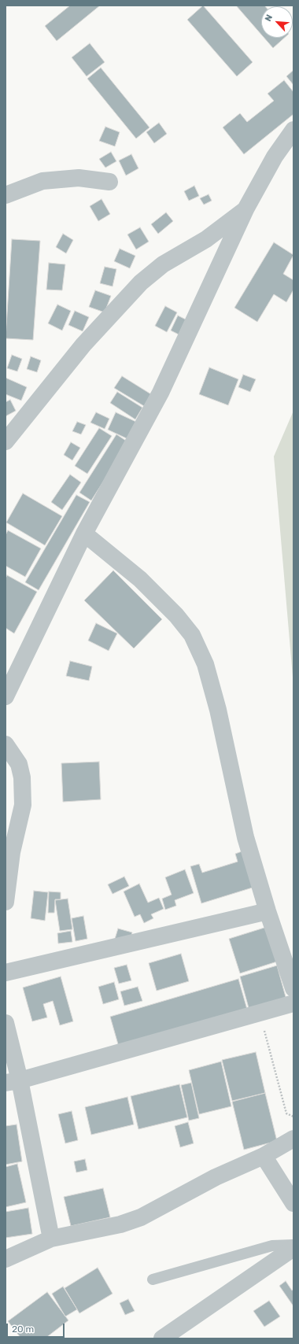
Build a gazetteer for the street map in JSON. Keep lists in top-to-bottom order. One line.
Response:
{"scale_bar":"20 m","north":"top left"}
